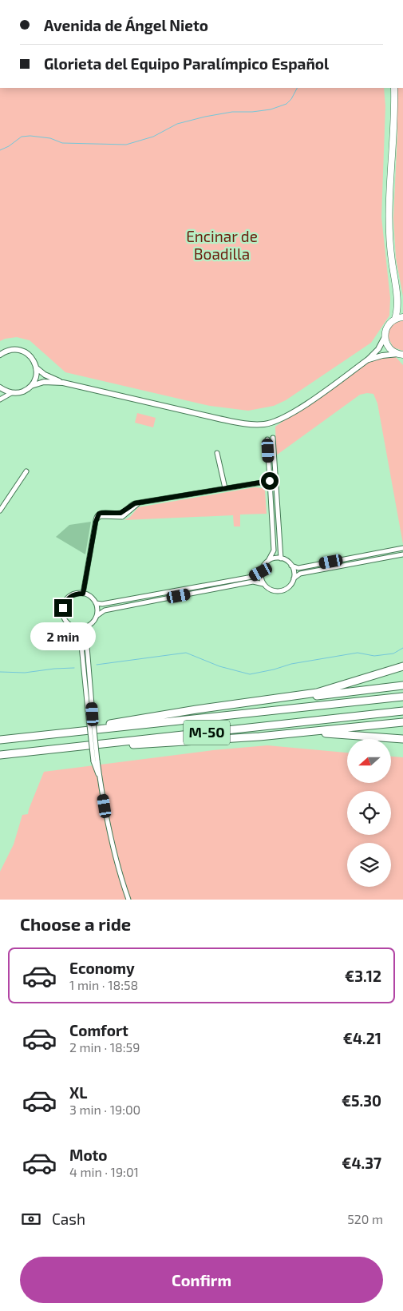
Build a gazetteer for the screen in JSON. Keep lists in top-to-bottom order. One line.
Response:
{"streets":{"highway":["M-50"]},"parks":["Encinar de Boadilla"],"north":"left","page":{"banner":["Avenida de Ángel Nieto","Glorieta del Equipo Paralímpico Español"],"bubble":"2 min","heading":"Choose a ride","list":[{"name":"Economy","note":"1 min · 18:58","value":"€3.12"},{"name":"Comfort","note":"2 min · 18:59","value":"€4.21"},{"name":"XL","note":"3 min · 19:00","value":"€5.30"},{"name":"Moto","note":"4 min · 19:01","value":"€4.37"}],"pay":["Cash","520 m"],"buttons":"Confirm"}}
